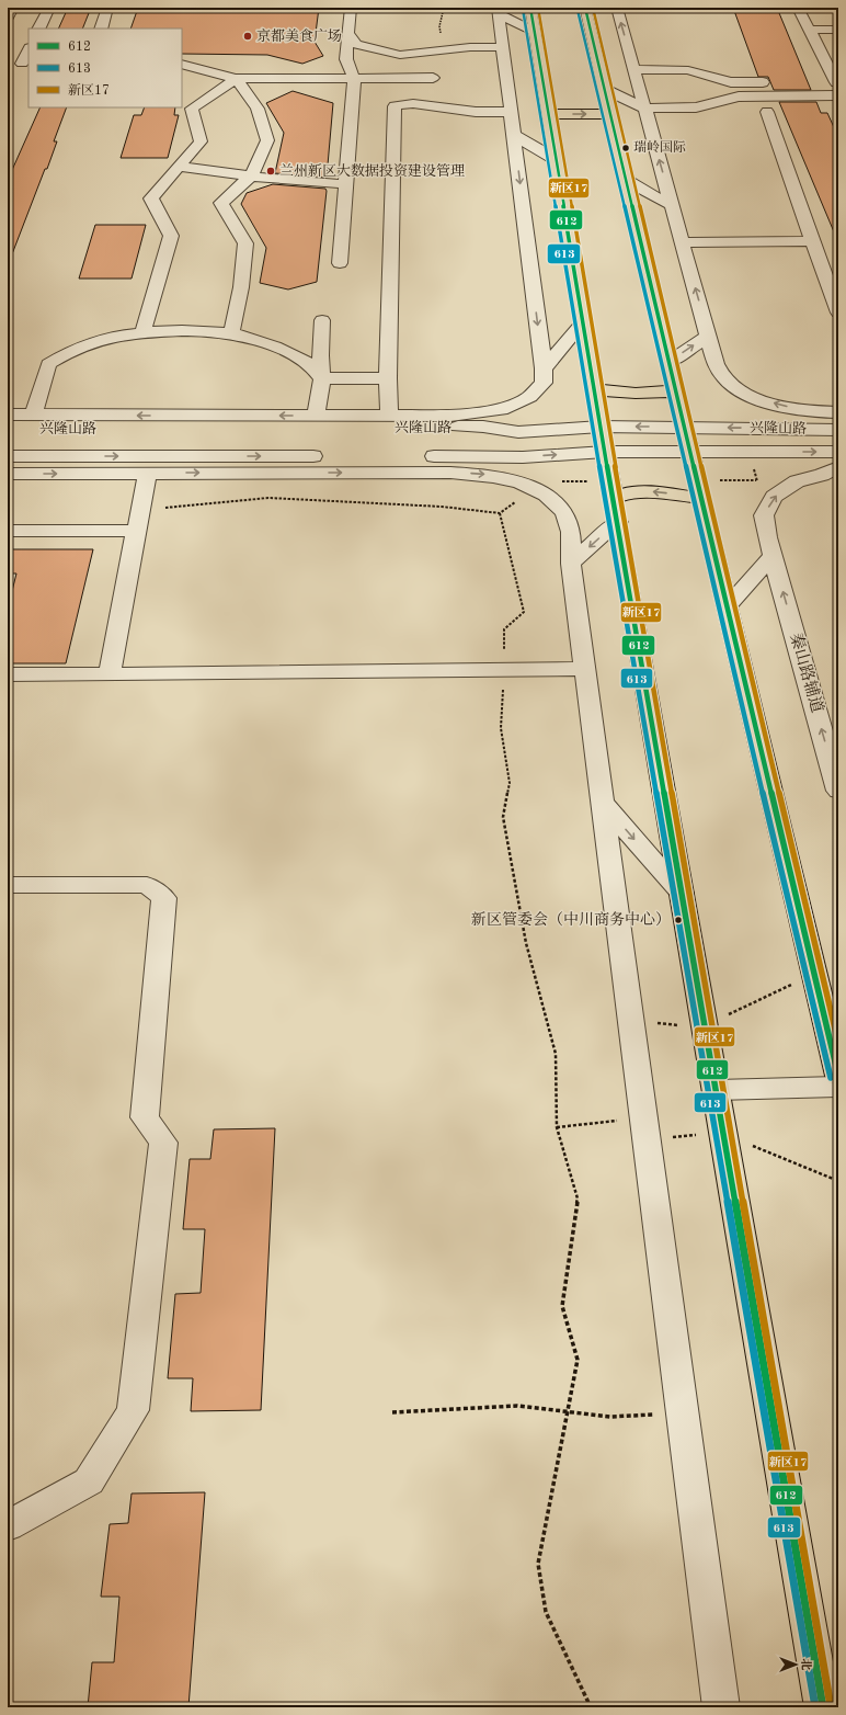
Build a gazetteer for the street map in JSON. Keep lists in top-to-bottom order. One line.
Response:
{"streets":{"street":["兴隆山路","秦山路辅道"]},"places":["京都美食广场","瑞岭国际","兰州新区大数据投资建设管理","新区管委会（中川商务中心）"],"lines":["transit line 612","transit line 新区17","transit line 613"],"legend":["612","613","新区17"],"north":"right"}
